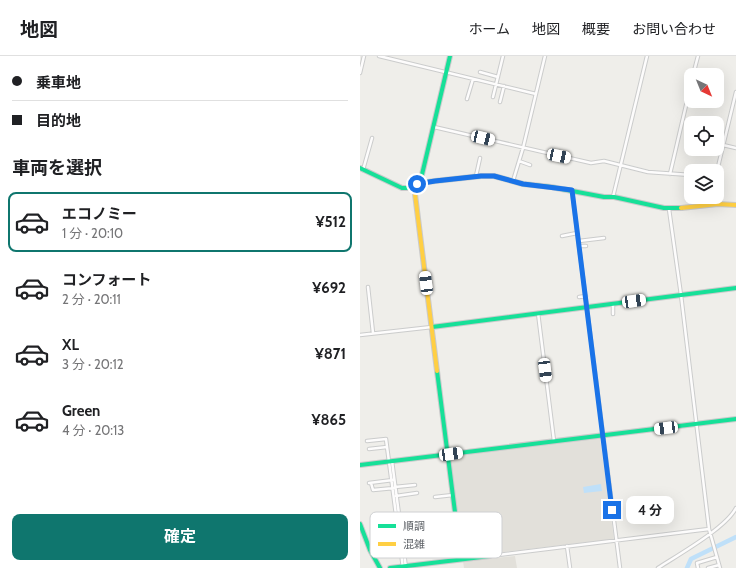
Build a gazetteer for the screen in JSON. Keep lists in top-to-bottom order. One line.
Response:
{"legend":["順調","混雑"],"north":"bottom right","page":{"header":"地図","nav":["ホーム","地図","概要","お問い合わせ"],"banner":["乗車地","目的地"],"heading":"車両を選択","list":[{"name":"エコノミー","note":"1 分 · 20:10","value":"¥512"},{"name":"コンフォート","note":"2 分 · 20:11","value":"¥692"},{"name":"XL","note":"3 分 · 20:12","value":"¥871"},{"name":"Green","note":"4 分 · 20:13","value":"¥865"}],"bubble":"4 分","buttons":"確定"}}
